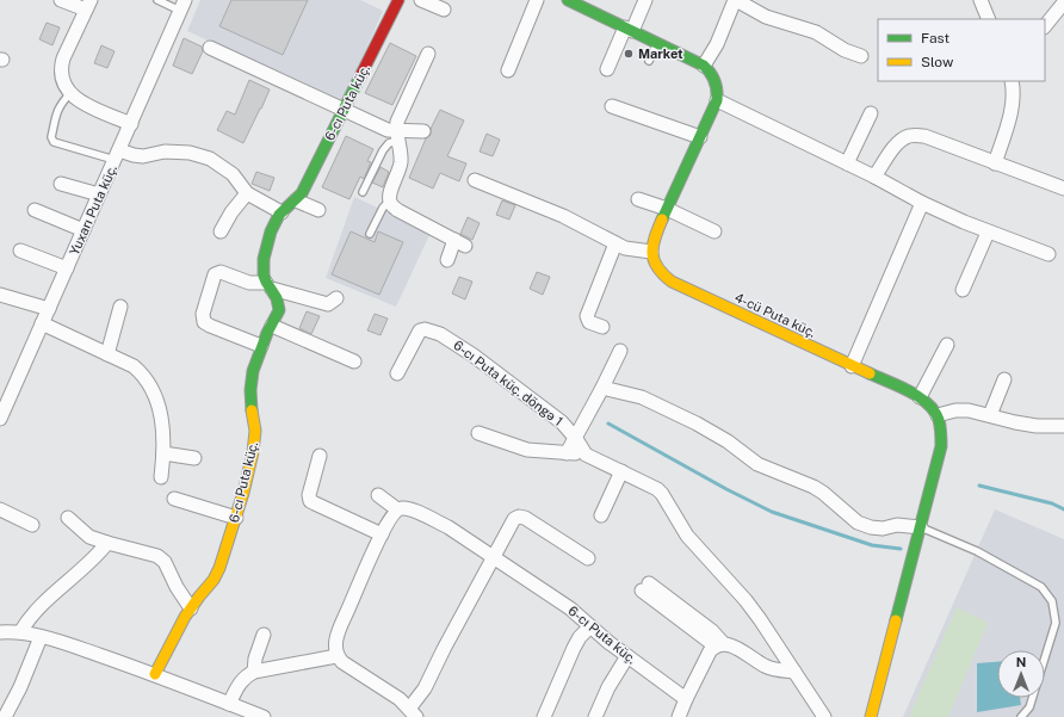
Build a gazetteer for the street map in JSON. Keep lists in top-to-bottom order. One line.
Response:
{"streets":{"street":["6-cı Puta küç.","Yuxarı Puta küç.","4-cü Puta küç.","6-cı Puta küç. döngə 1"]},"places":["Market"],"legend":["Fast","Slow"],"north":"top"}
